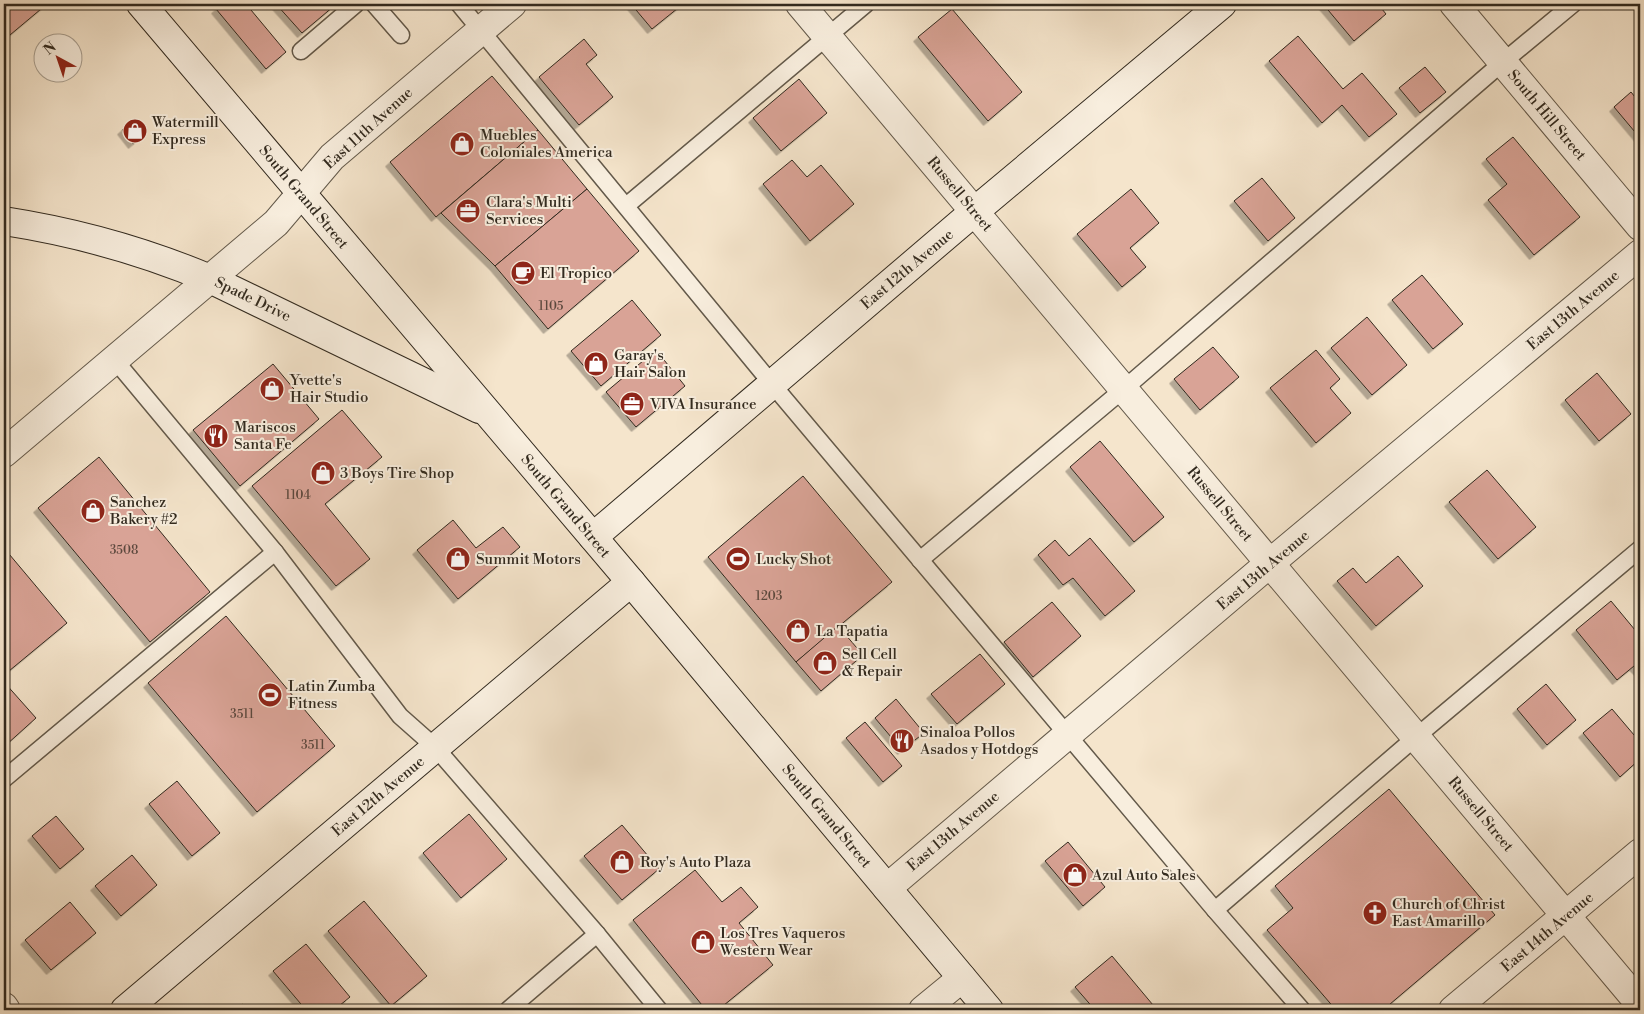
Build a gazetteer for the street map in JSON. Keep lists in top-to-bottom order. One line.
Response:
{"streets":{"street":["South Hill Street","East 11th Avenue","Russell Street","South Grand Street","East 12th Avenue","Spade Drive","East 13th Avenue","East 14th Avenue"]},"crossings":[["East 11th Avenue","South Grand Street"],["East 11th Avenue","Spade Drive"],["Russell Street","East 12th Avenue"],["Russell Street","East 13th Avenue"],["Russell Street","East 14th Avenue"],["South Grand Street","East 12th Avenue"],["South Grand Street","Spade Drive"],["South Grand Street","East 13th Avenue"]],"places":{"shop":["Watermill Express","Muebles Coloniales America","Garay's Hair Salon","Yvette's Hair Studio","3 Boys Tire Shop","Sanchez Bakery #2","Summit Motors","La Tapatia","Sell Cell & Repair","Roy's Auto Plaza","Azul Auto Sales","Los Tres Vaqueros Western Wear"],"office":["Clara's Multi Services","VIVA Insurance"],"cafe":["El Tropico"],"restaurant":["Mariscos Santa Fe","Sinaloa Pollos Asados y Hotdogs"],"sports":["Lucky Shot","Latin Zumba Fitness"],"church":["Church of Christ East Amarillo"]},"house_numbers":["1105","1104","3508","1203","3511","3511"],"north":"top left"}
